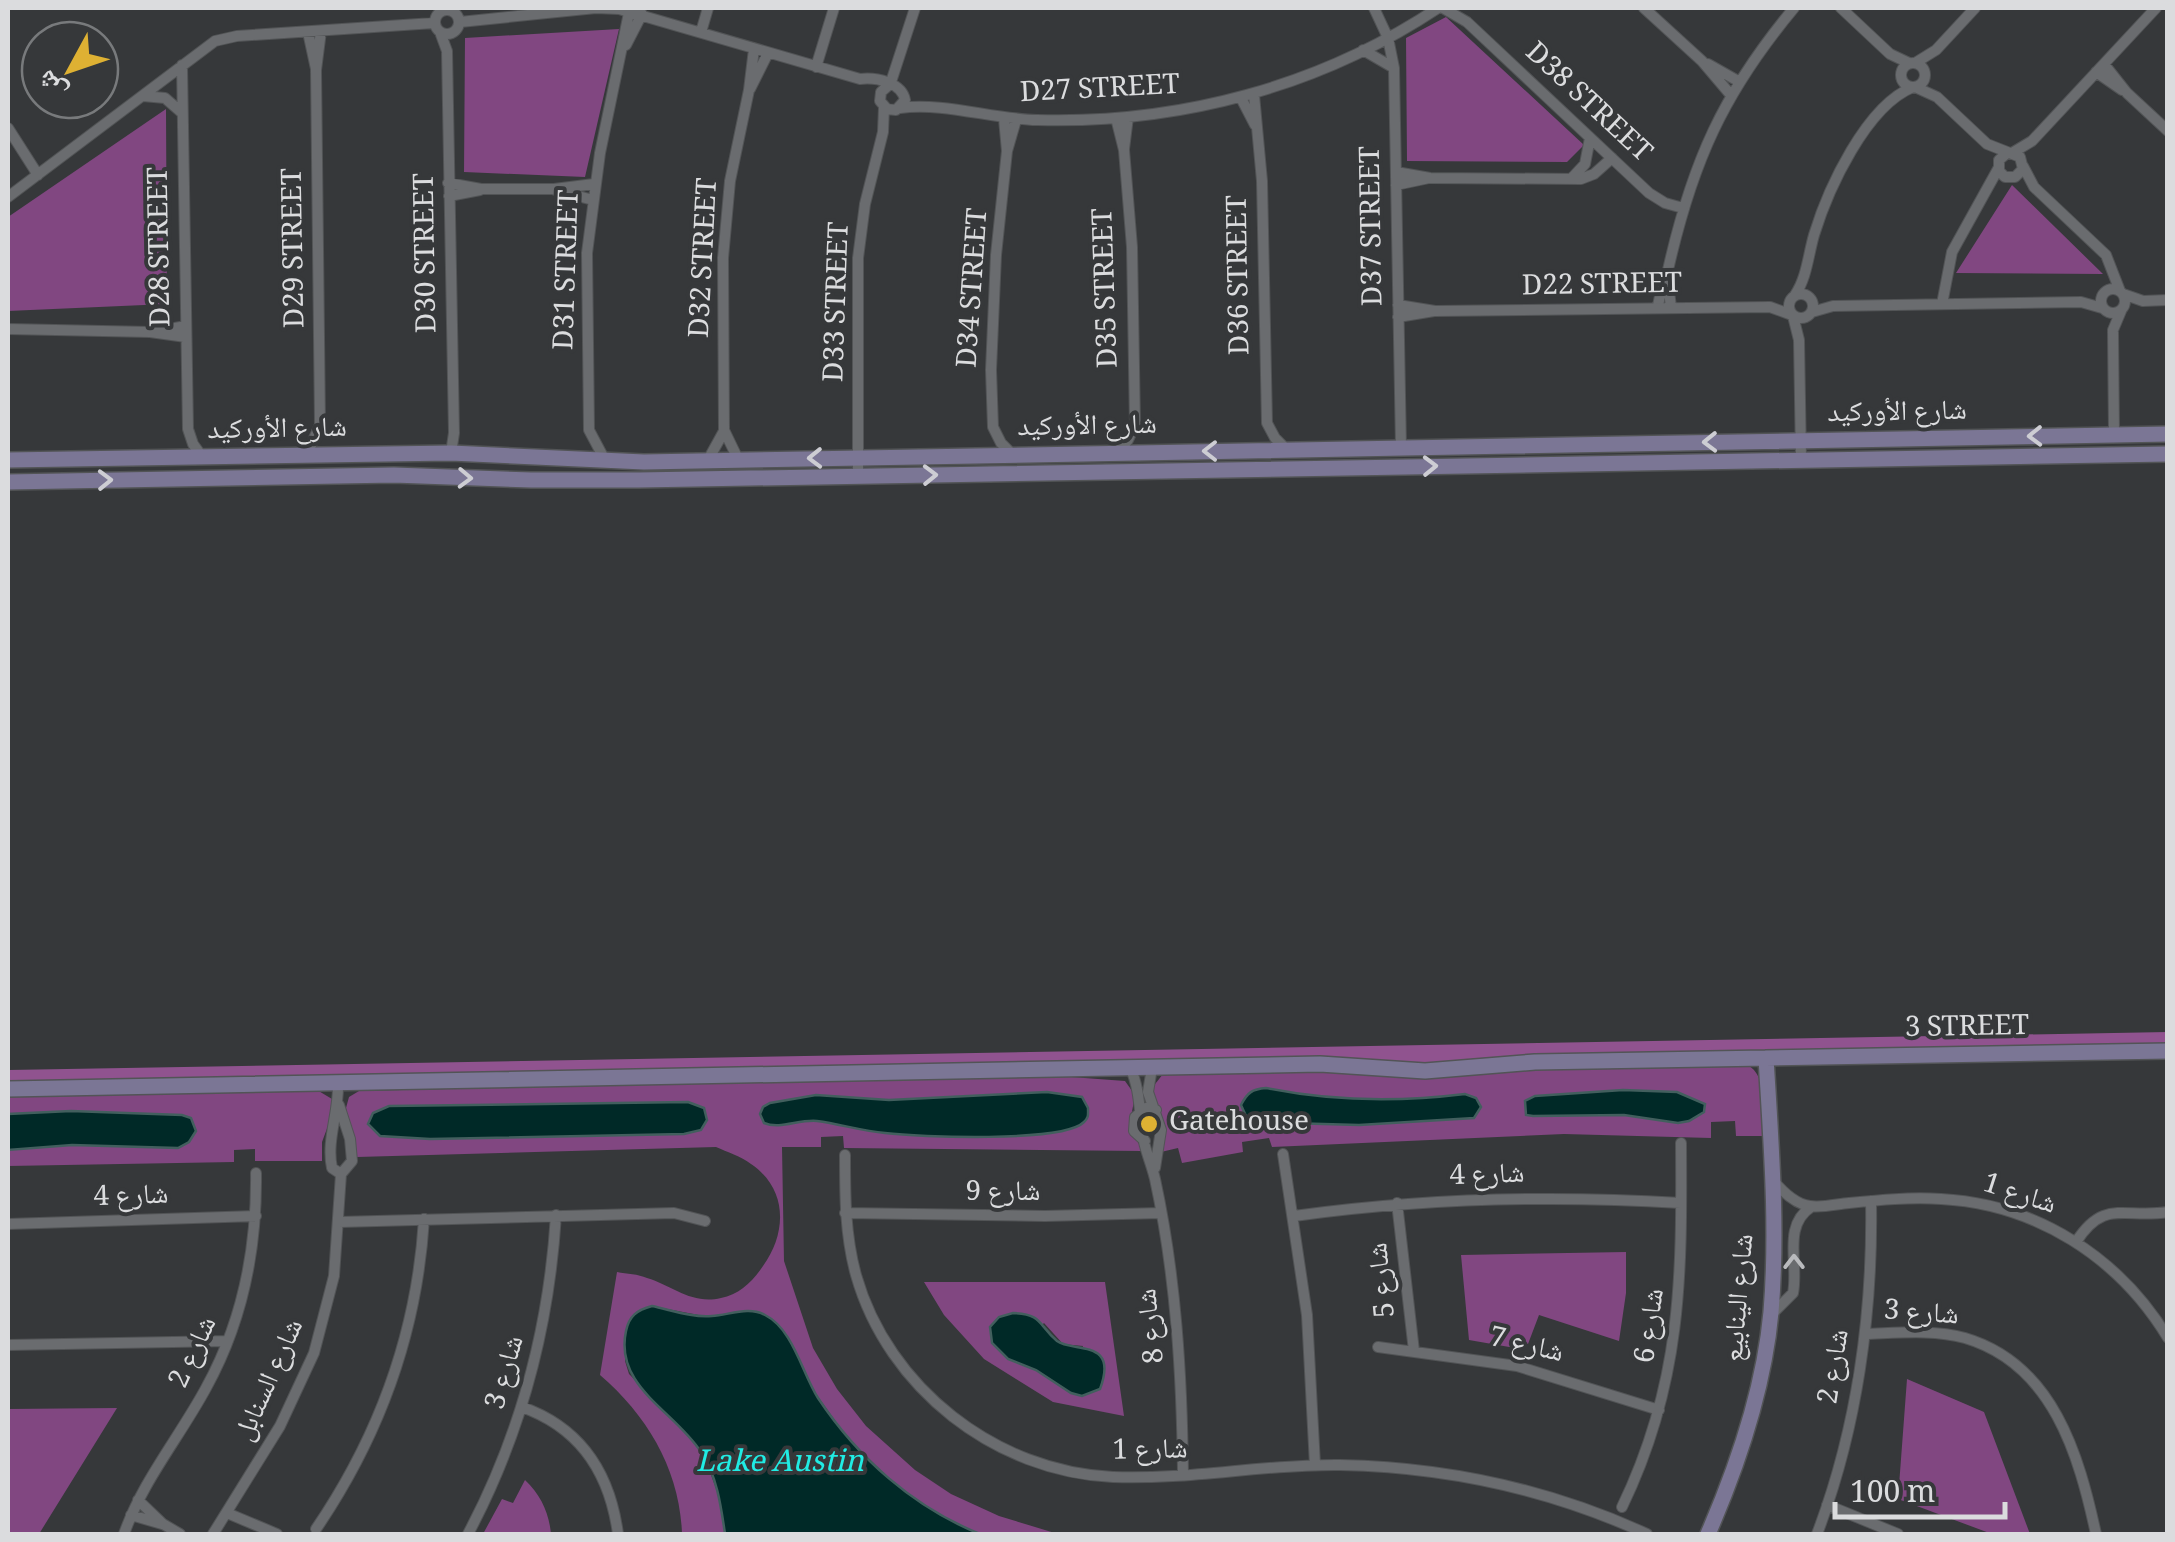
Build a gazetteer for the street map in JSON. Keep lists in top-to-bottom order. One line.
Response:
{"streets":{"street":["D27 STREET","D38 STREET","D37 STREET","D28 STREET","D29 STREET","D30 STREET","D32 STREET","D31 STREET","D36 STREET","D22 STREET","D34 STREET","D35 STREET","D33 STREET","شارع الأوركيد","3 STREET","شارع 4","شارع 9","شارع 1","شارع 5","شارع الينابيع","شارع 3","شارع 8","شارع 6","شارع 7","شارع 2","شارع السنابل"]},"crossings":[["D27 STREET","D38 STREET"],["D27 STREET","D37 STREET"],["D27 STREET","D30 STREET"],["D27 STREET","D32 STREET"],["D27 STREET","D31 STREET"],["D27 STREET","D36 STREET"],["D27 STREET","D34 STREET"],["D27 STREET","D35 STREET"],["D27 STREET","D33 STREET"],["D37 STREET","D22 STREET"],["D37 STREET","شارع الأوركيد"],["D28 STREET","شارع الأوركيد"],["D29 STREET","شارع الأوركيد"],["D30 STREET","شارع الأوركيد"],["D32 STREET","شارع الأوركيد"],["D31 STREET","شارع الأوركيد"],["D33 STREET","شارع الأوركيد"],["3 STREET","شارع الينابيع"],["3 STREET","شارع 8"],["3 STREET","شارع السنابل"],["شارع 4","شارع 5"],["شارع 4","شارع 6"],["شارع 4","شارع 2"],["شارع 9","شارع 1"],["شارع 9","شارع 8"],["شارع 1","شارع 8"],["شارع 1","شارع 2"],["شارع 5","شارع 7"],["شارع 3","شارع 2"],["شارع 6","شارع 7"]],"water":["Lake Austin"],"places":["Gatehouse"],"scale_bar":"100 m","north":"bottom left"}
